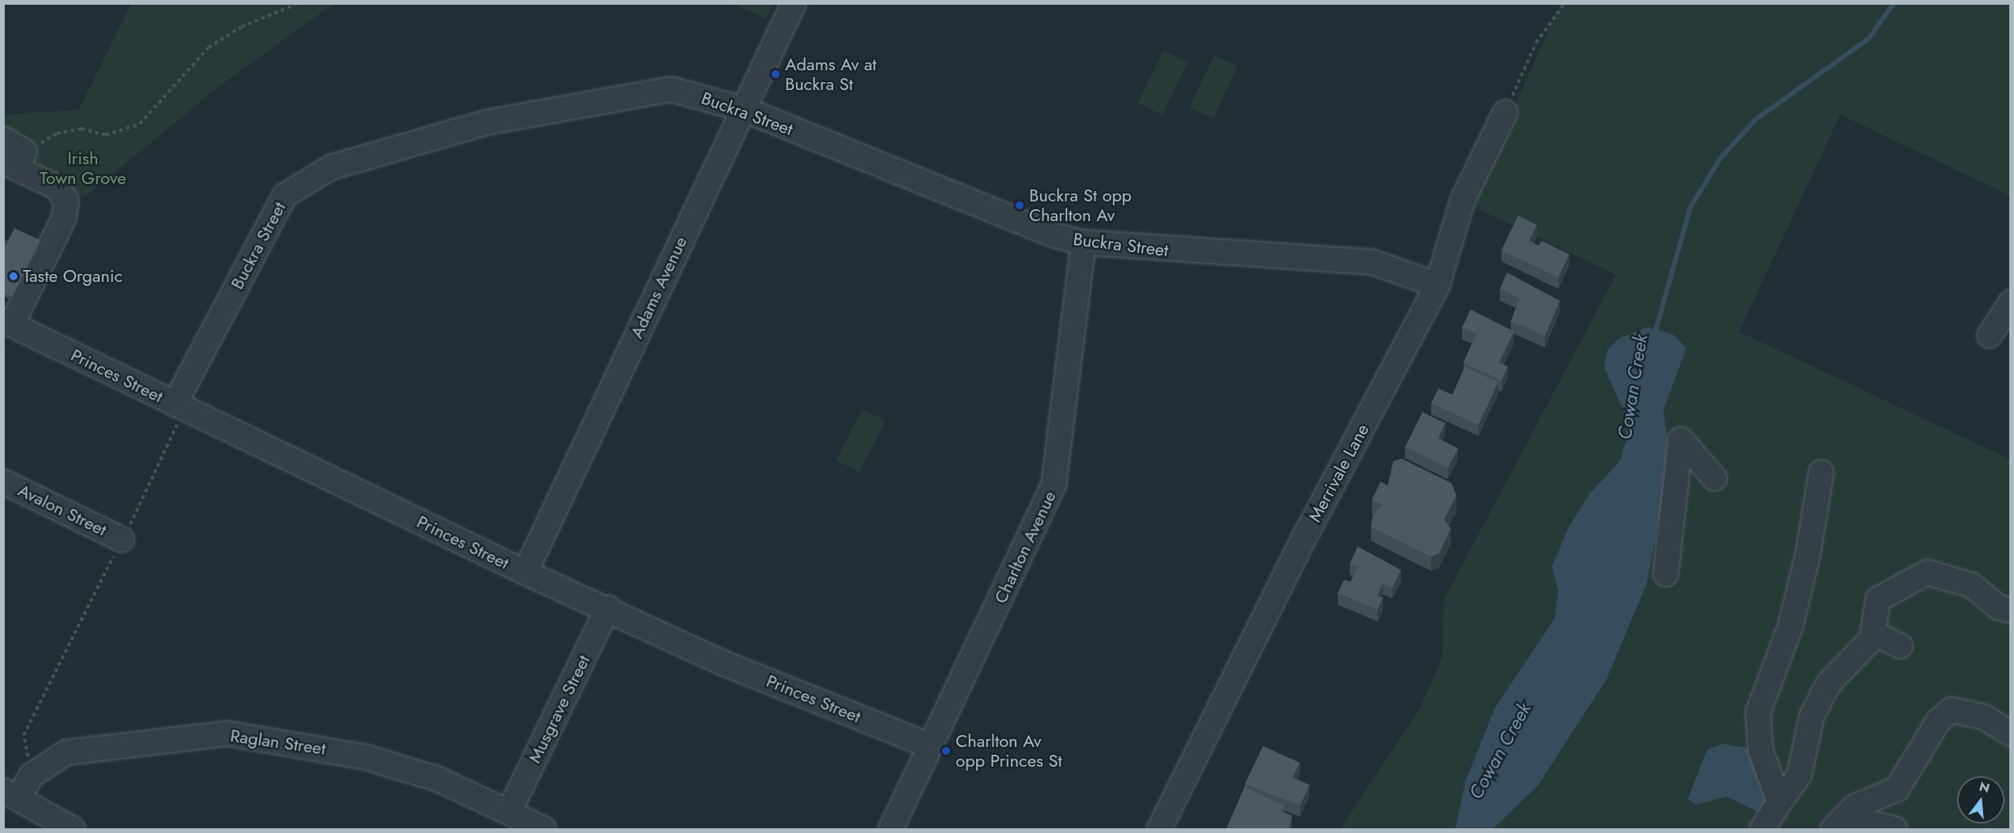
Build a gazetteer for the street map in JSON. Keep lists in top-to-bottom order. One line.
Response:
{"streets":{"street":["Buckra Street","Adams Avenue","Princes Street","Merrivale Lane","Avalon Street","Charlton Avenue","Musgrave Street","Raglan Street"]},"crossings":[["Buckra Street","Adams Avenue"],["Buckra Street","Princes Street"],["Buckra Street","Merrivale Lane"],["Buckra Street","Charlton Avenue"],["Adams Avenue","Princes Street"],["Princes Street","Charlton Avenue"],["Princes Street","Musgrave Street"],["Musgrave Street","Raglan Street"]],"water":["Cowan Creek"],"parks":["Irish Town Grove"],"places":["Adams Av at Buckra St","Buckra St opp Charlton Av","Taste Organic","Charlton Av opp Princes St"],"north":"top"}
